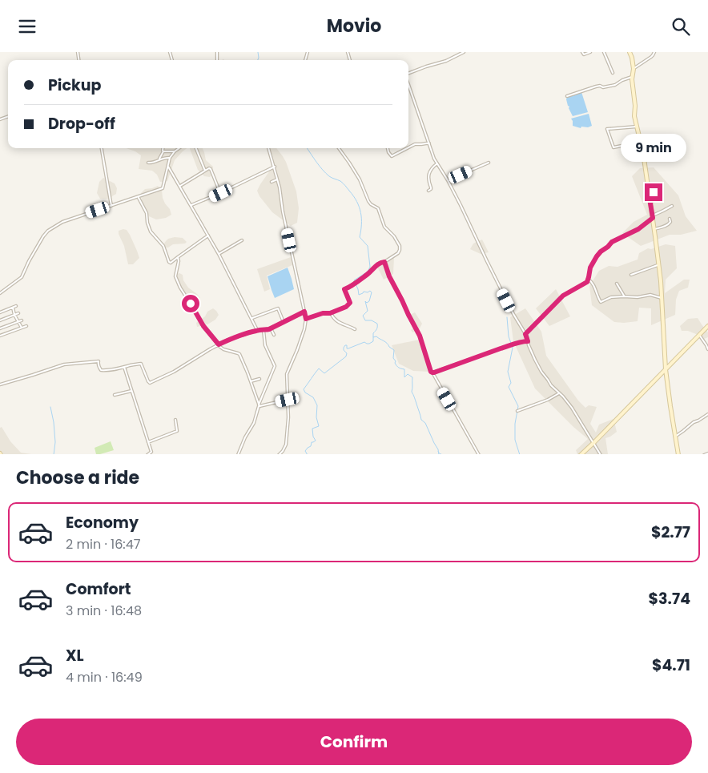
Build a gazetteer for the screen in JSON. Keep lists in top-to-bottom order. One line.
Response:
{"page":{"header":"Movio","banner":["Pickup","Drop-off"],"bubble":"9 min","heading":"Choose a ride","list":[{"name":"Economy","note":"2 min · 16:47","value":"$2.77"},{"name":"Comfort","note":"3 min · 16:48","value":"$3.74"},{"name":"XL","note":"4 min · 16:49","value":"$4.71"}],"buttons":"Confirm"}}
